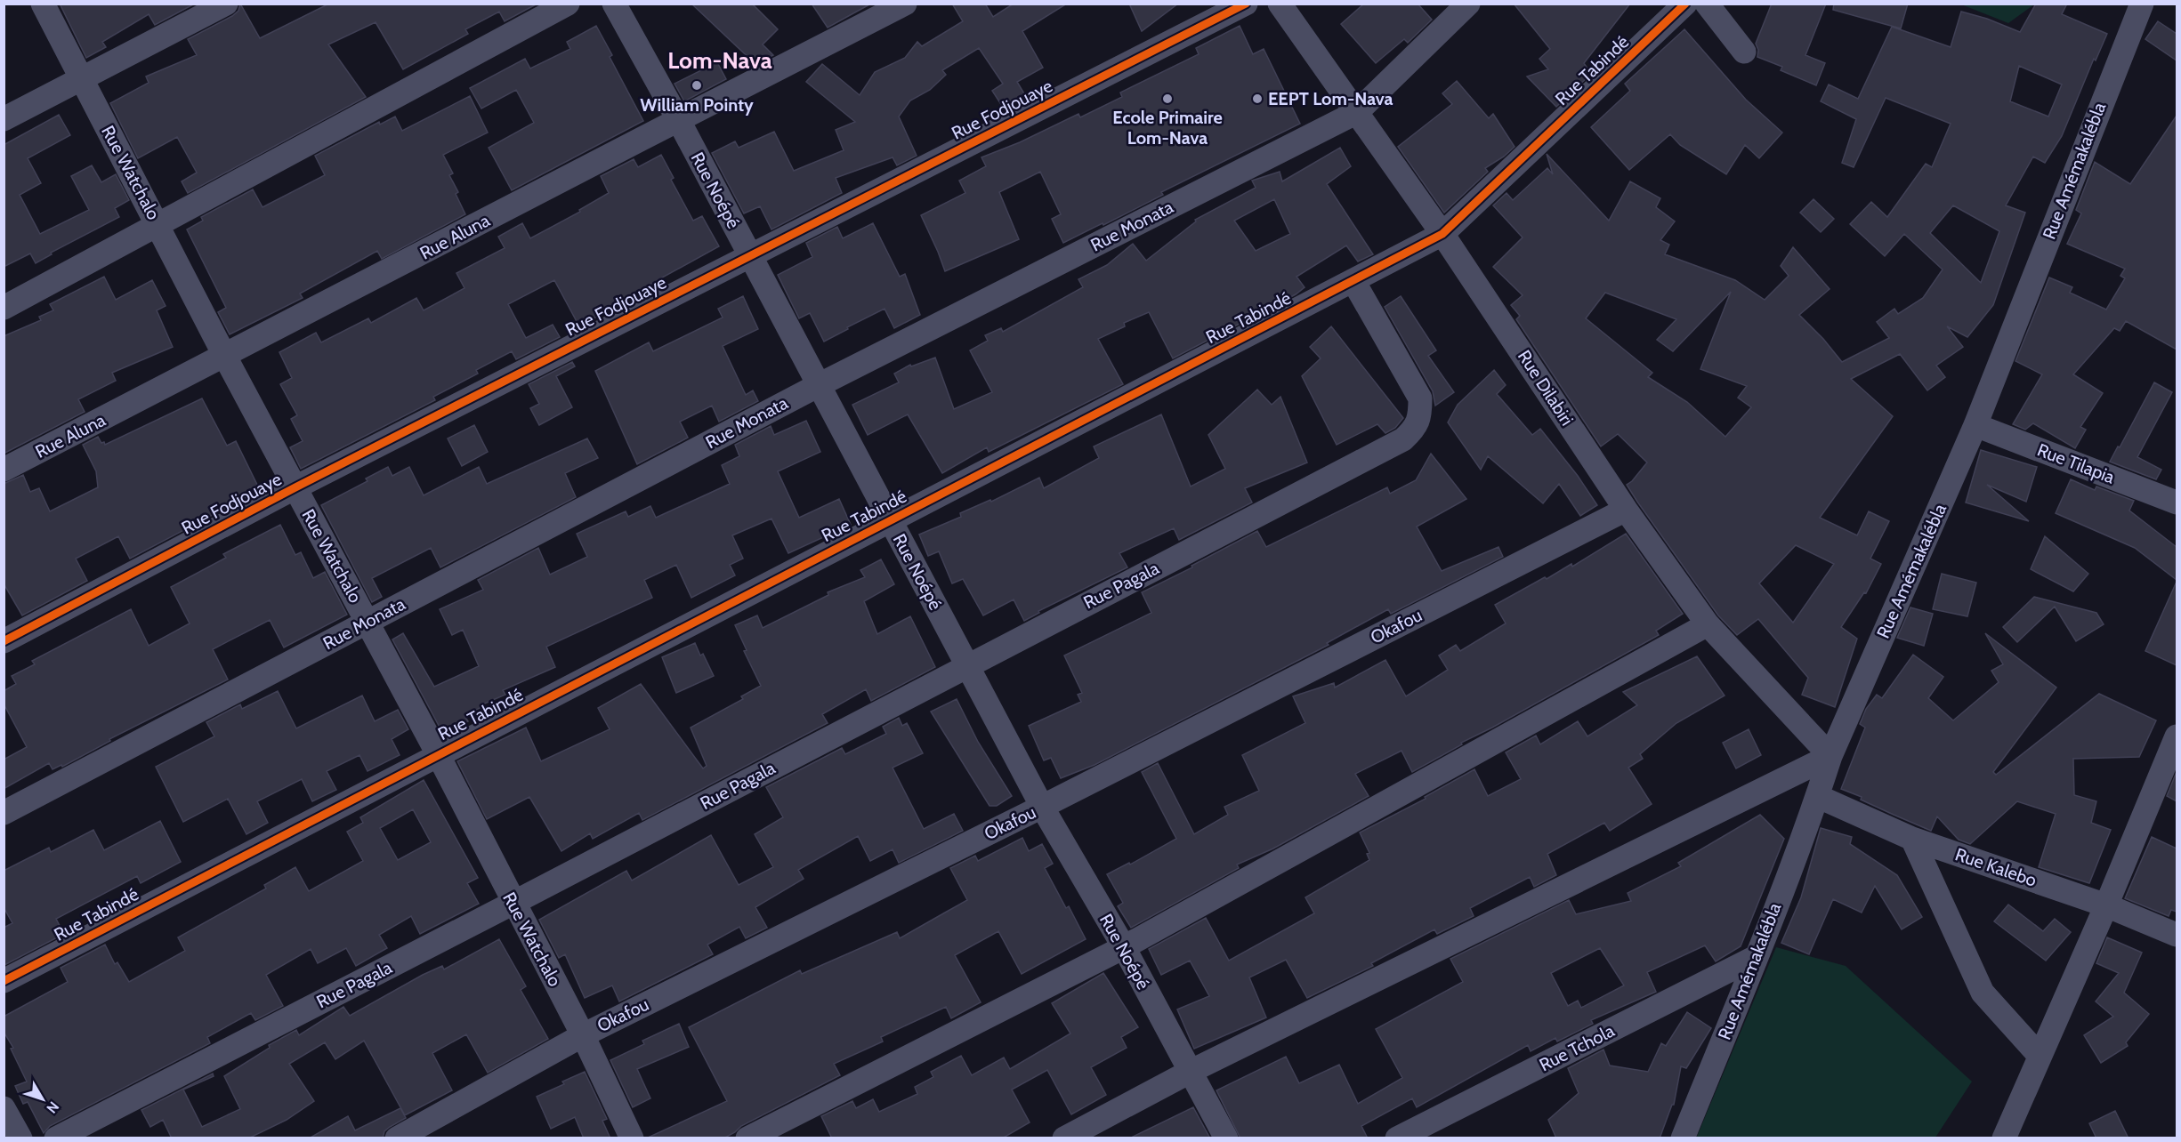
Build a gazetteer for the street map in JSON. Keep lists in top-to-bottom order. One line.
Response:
{"streets":{"street":["Rue Tabindé","Rue Fodjouaye","Rue Amémakalébla","Rue Watchalo","Rue Noépé","Rue Monata","Rue Aluna","Rue Dilabiri","Rue Tilapia","Rue Pagala","Okafou","Rue Kalebo","Rue Tchola"]},"crossings":[["Rue Tabindé","Rue Watchalo"],["Rue Tabindé","Rue Noépé"],["Rue Tabindé","Rue Dilabiri"],["Rue Tabindé","Rue Pagala"],["Rue Fodjouaye","Rue Watchalo"],["Rue Fodjouaye","Rue Noépé"],["Rue Amémakalébla","Rue Dilabiri"],["Rue Amémakalébla","Rue Tilapia"],["Rue Amémakalébla","Rue Kalebo"],["Rue Amémakalébla","Rue Tchola"],["Rue Watchalo","Rue Monata"],["Rue Watchalo","Rue Aluna"],["Rue Watchalo","Rue Pagala"],["Rue Watchalo","Okafou"],["Rue Noépé","Rue Monata"],["Rue Noépé","Rue Aluna"],["Rue Noépé","Rue Pagala"],["Rue Noépé","Okafou"],["Rue Monata","Rue Dilabiri"],["Rue Dilabiri","Okafou"]],"districts":["Lom-Nava"],"places":["William Pointy","Ecole Primaire Lom-Nava","EEPT Lom-Nava"],"north":"bottom right"}
